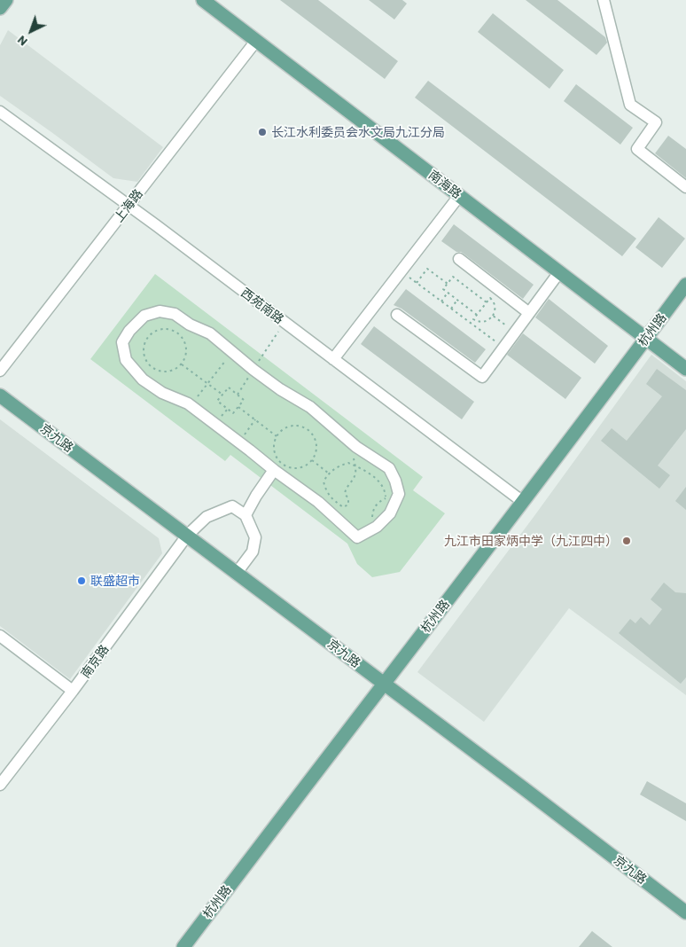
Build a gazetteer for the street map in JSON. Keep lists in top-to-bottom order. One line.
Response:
{"streets":{"main road":["南海路","杭州路","京九路"],"street":["上海路","西苑南路","南京路"]},"crossings":[["南海路","上海路"],["南海路","杭州路"],["上海路","西苑南路"],["西苑南路","杭州路"],["杭州路","京九路"],["京九路","南京路"]],"places":["长江水利委员会水文局九江分局","九江市田家炳中学（九江四中）","联盛超市"],"north":"bottom left"}
